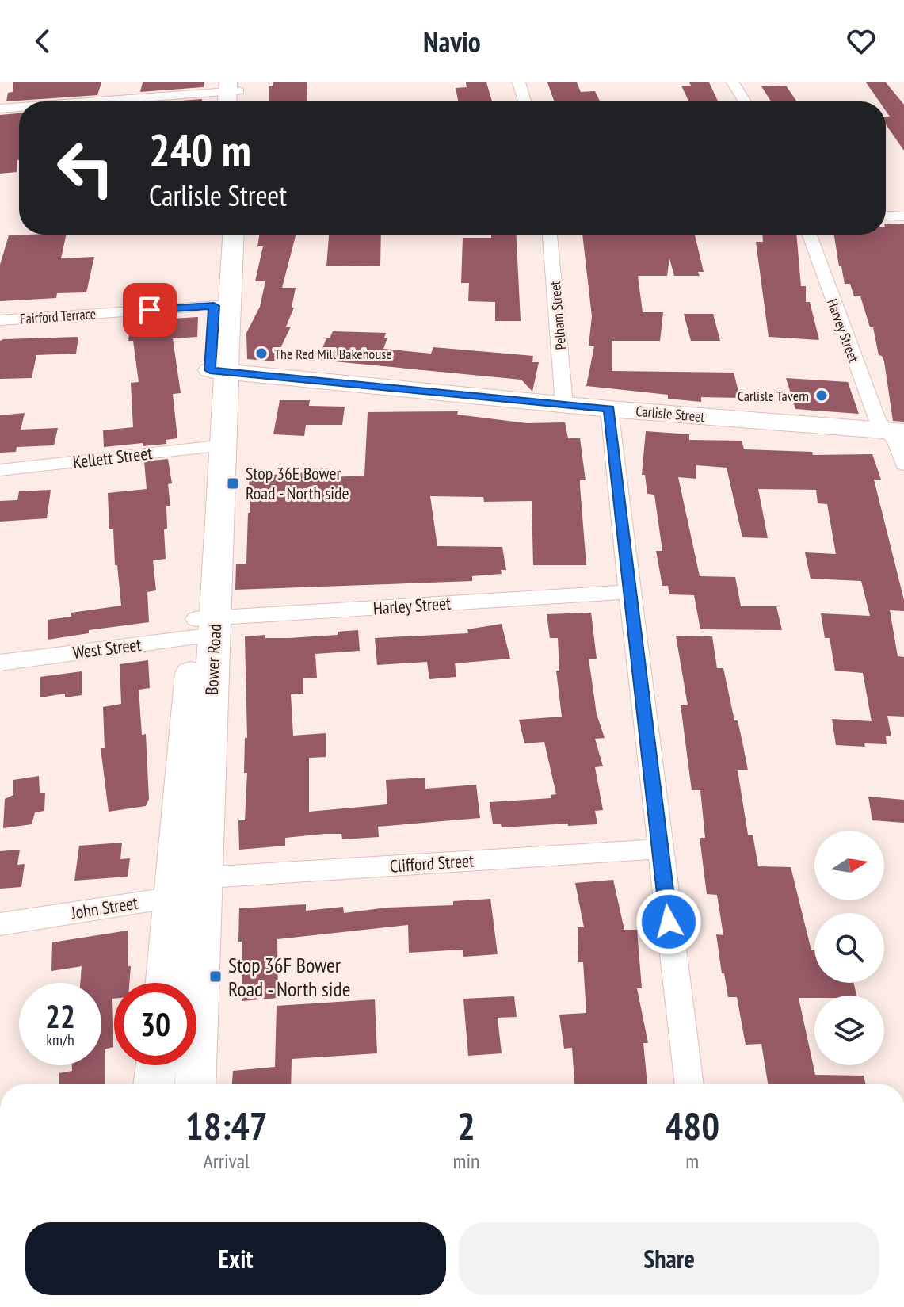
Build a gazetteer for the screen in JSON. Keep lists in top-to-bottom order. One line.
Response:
{"streets":{"main road":["Carlisle Street","Bower Road"],"street":["Pelham Street","Fairford Terrace","Harvey Street","Kellett Street","Harley Street","West Street","Clifford Street","John Street"]},"crossings":[["Pelham Street","Carlisle Street"],["Fairford Terrace","Bower Road"],["Harvey Street","Carlisle Street"],["Carlisle Street","Bower Road"],["Kellett Street","Bower Road"],["Harley Street","West Street"],["Harley Street","Bower Road"],["West Street","Bower Road"],["Bower Road","Clifford Street"],["Bower Road","John Street"],["Clifford Street","John Street"]],"places":{"other":["The Red Mill Bakehouse","Carlisle Tavern"],"transit":["Stop 36E Bower Road - North side","Stop 36F Bower Road - North side"]},"north":"right","page":{"header":"Navio","turn":["240 m","Carlisle Street"],"speed":"22 km/h","limit":"30","eta":["18:47","Arrival","2","min","480","m"],"buttons":["Exit","Share"]}}
